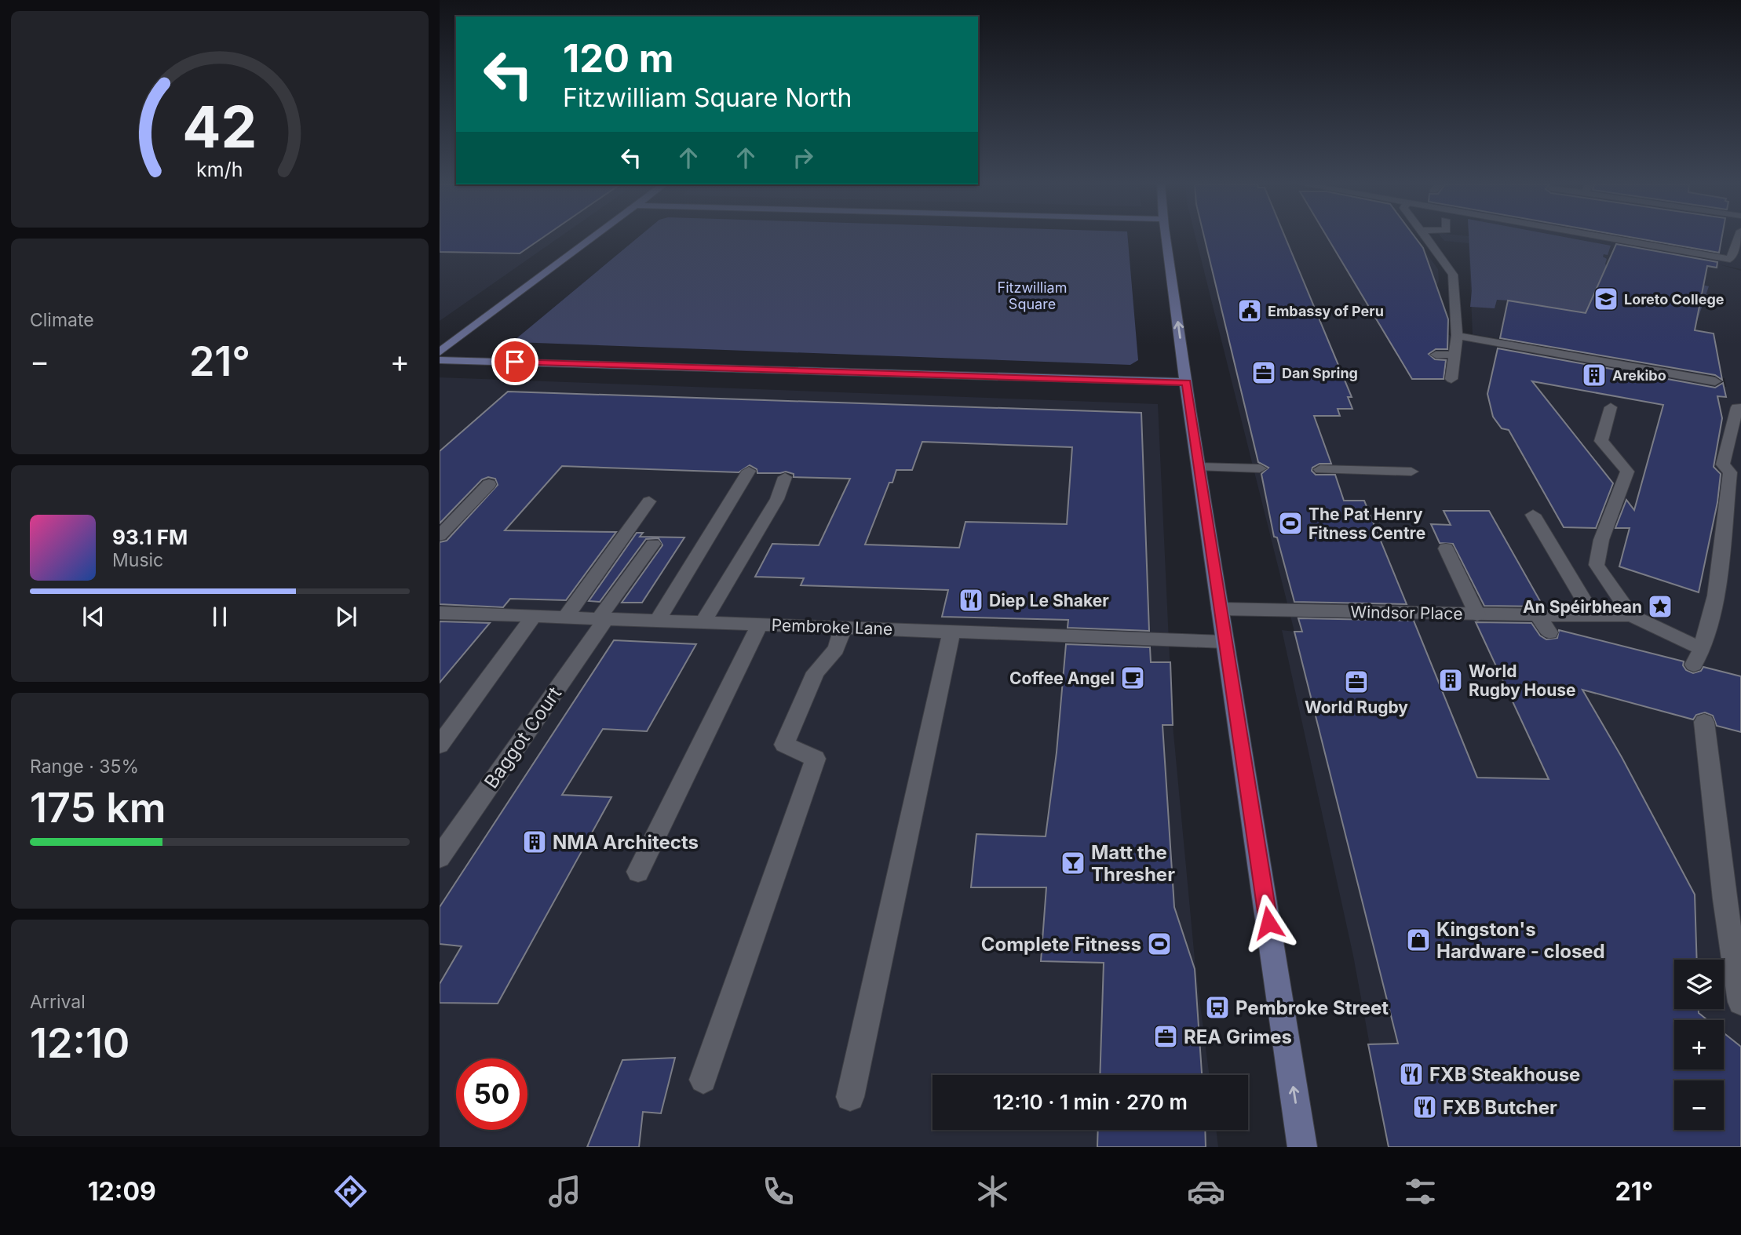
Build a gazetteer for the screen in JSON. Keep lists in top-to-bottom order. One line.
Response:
{"streets":{"street":["Windsor Place","Pembroke Lane","Baggot Court"]},"crossings":[["Pembroke Lane","Baggot Court"]],"parks":["Fitzwilliam Square"],"places":{"school or university":["Loreto College"],"public building":["Embassy of Peru"],"office":["Dan Spring","World Rugby","REA Grimes"],"building":["Arekibo","World Rugby House","NMA Architects"],"sports":["The Pat Henry Fitness Centre","Complete Fitness"],"restaurant":["Diep Le Shaker","FXB Steakhouse","FXB Butcher"],"place":["An Spéirbhean"],"cafe":["Coffee Angel"],"bar":["Matt the Thresher"],"shop":["Kingston's Hardware - closed"],"bus stop":["Pembroke Street"]},"page":{"turn":["120 m","Fitzwilliam Square North"],"tile":["Climate",["Range · 35%","175 km"],["Arrival","12:10"]],"heat":["−","21°","+"],"song":["93.1 FM","Music"],"map_buttons":["+","−"],"limit":"50","trip":"12:10 · 1 min · 270 m","tabs":["12:09","21°"],"gauge":["42","km/h"]}}
